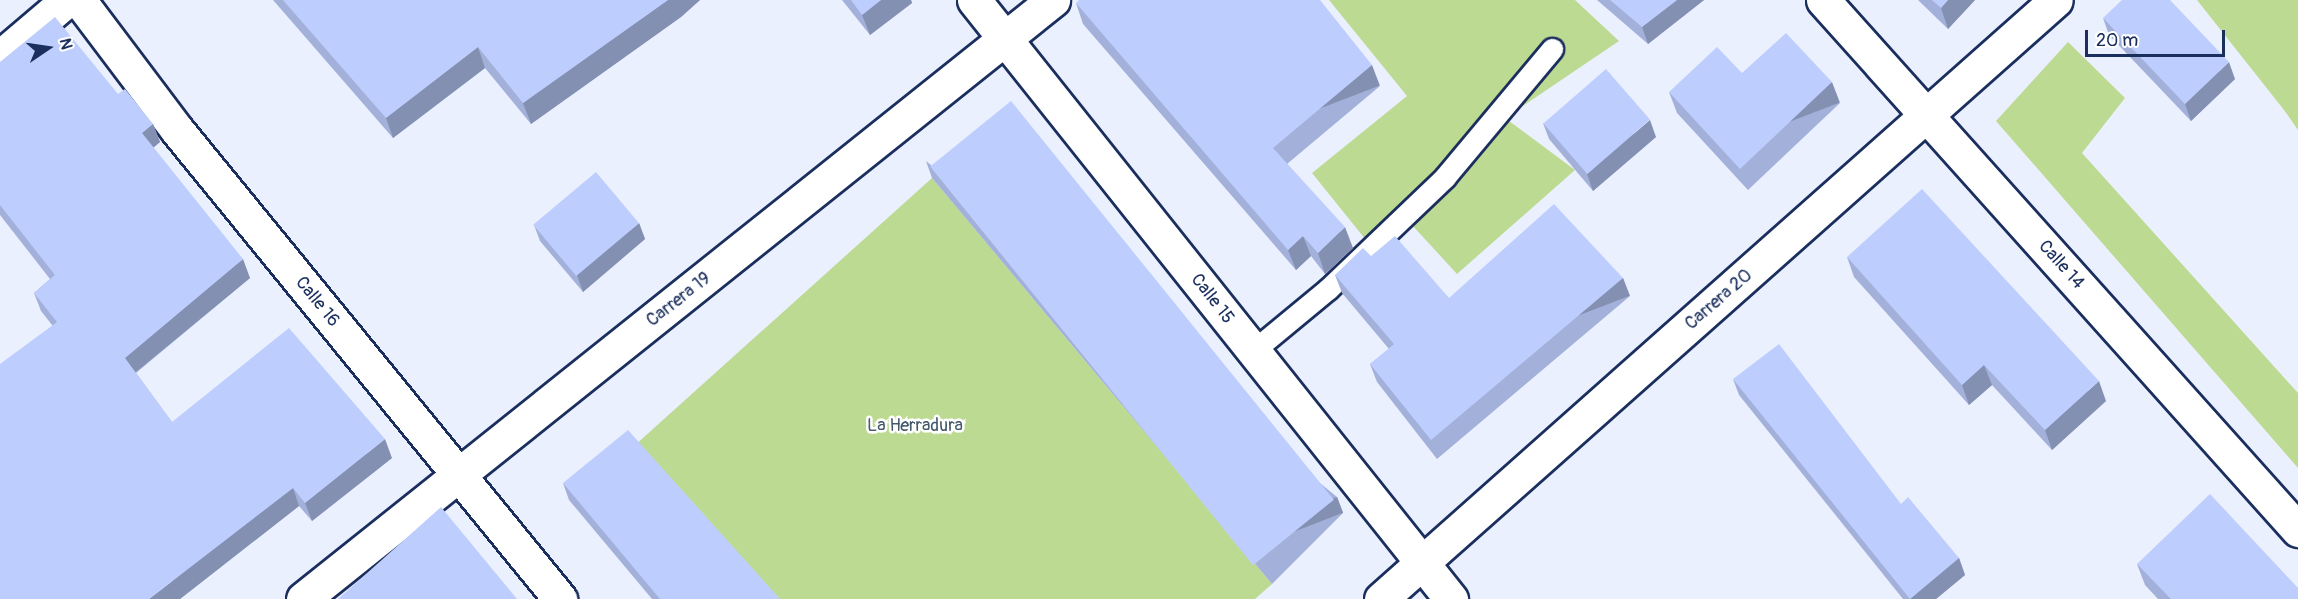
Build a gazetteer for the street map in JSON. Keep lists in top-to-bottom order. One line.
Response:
{"streets":{"street":["Calle 14","Calle 15","Carrera 19","Carrera 20","Calle 16"]},"crossings":[["Calle 14","Carrera 20"],["Calle 15","Carrera 19"],["Calle 15","Carrera 20"],["Carrera 19","Calle 16"]],"parks":["La Herradura"],"scale_bar":"20 m","north":"right"}
